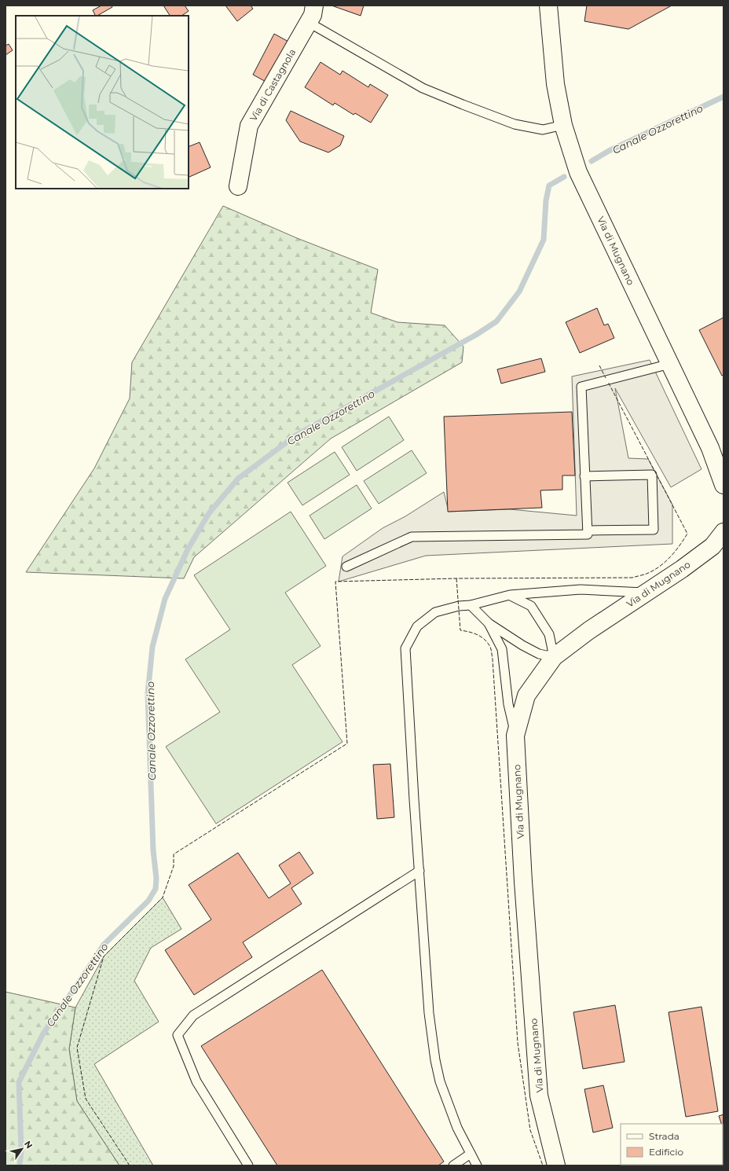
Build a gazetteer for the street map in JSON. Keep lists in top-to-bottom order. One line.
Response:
{"streets":{"street":["Via di Castagnola","Via di Mugnano"]},"water":["Canale Ozzorettino"],"legend":["Strada","Edificio"],"north":"top right"}
